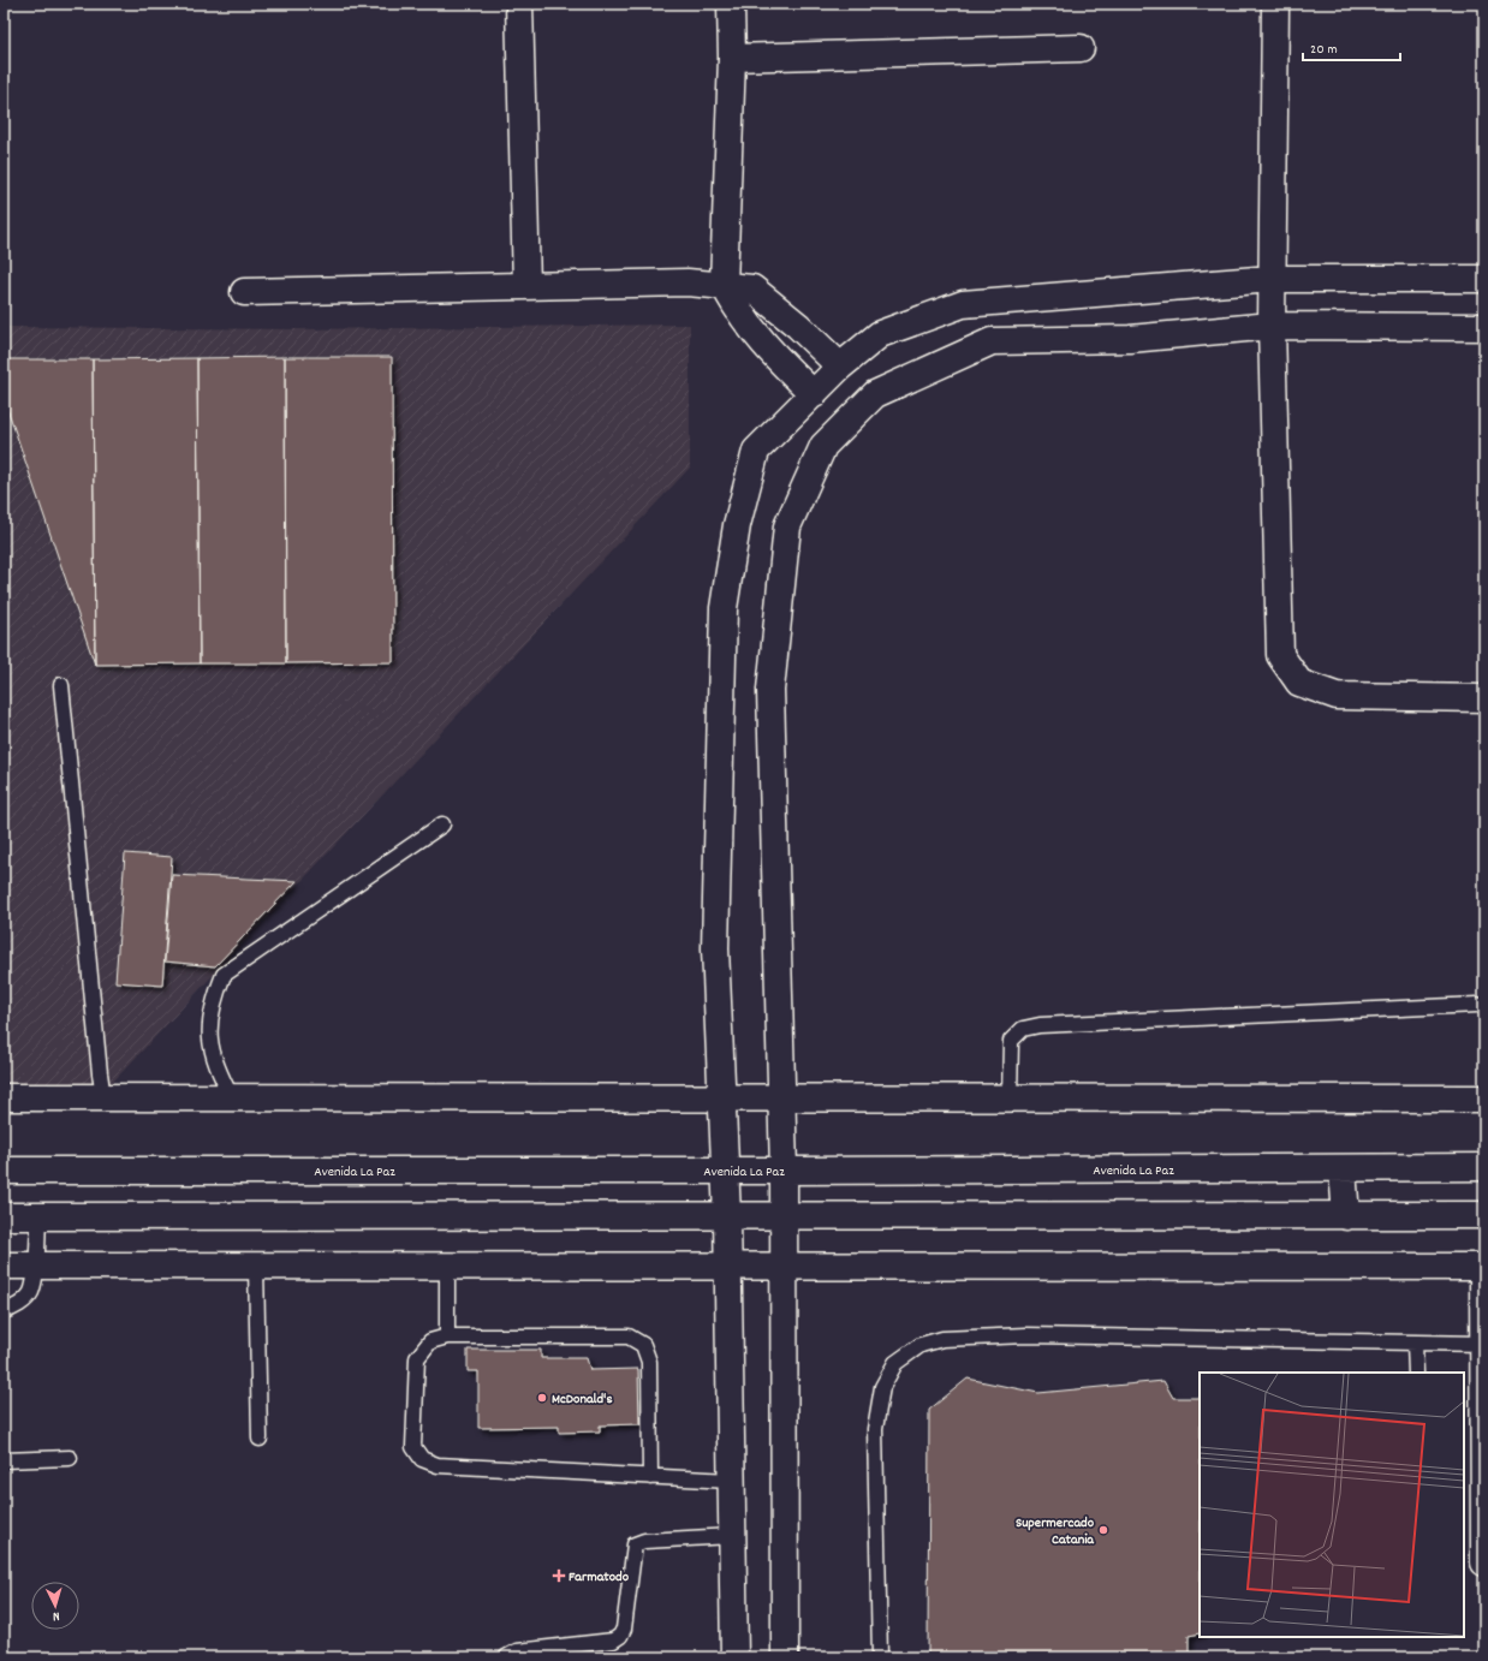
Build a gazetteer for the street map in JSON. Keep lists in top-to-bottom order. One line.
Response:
{"streets":{"street":["Avenida La Paz"]},"places":{"other":["McDonald's","Supermercado Catania"],"health":["Farmatodo"]},"scale_bar":"20 m","north":"bottom"}
